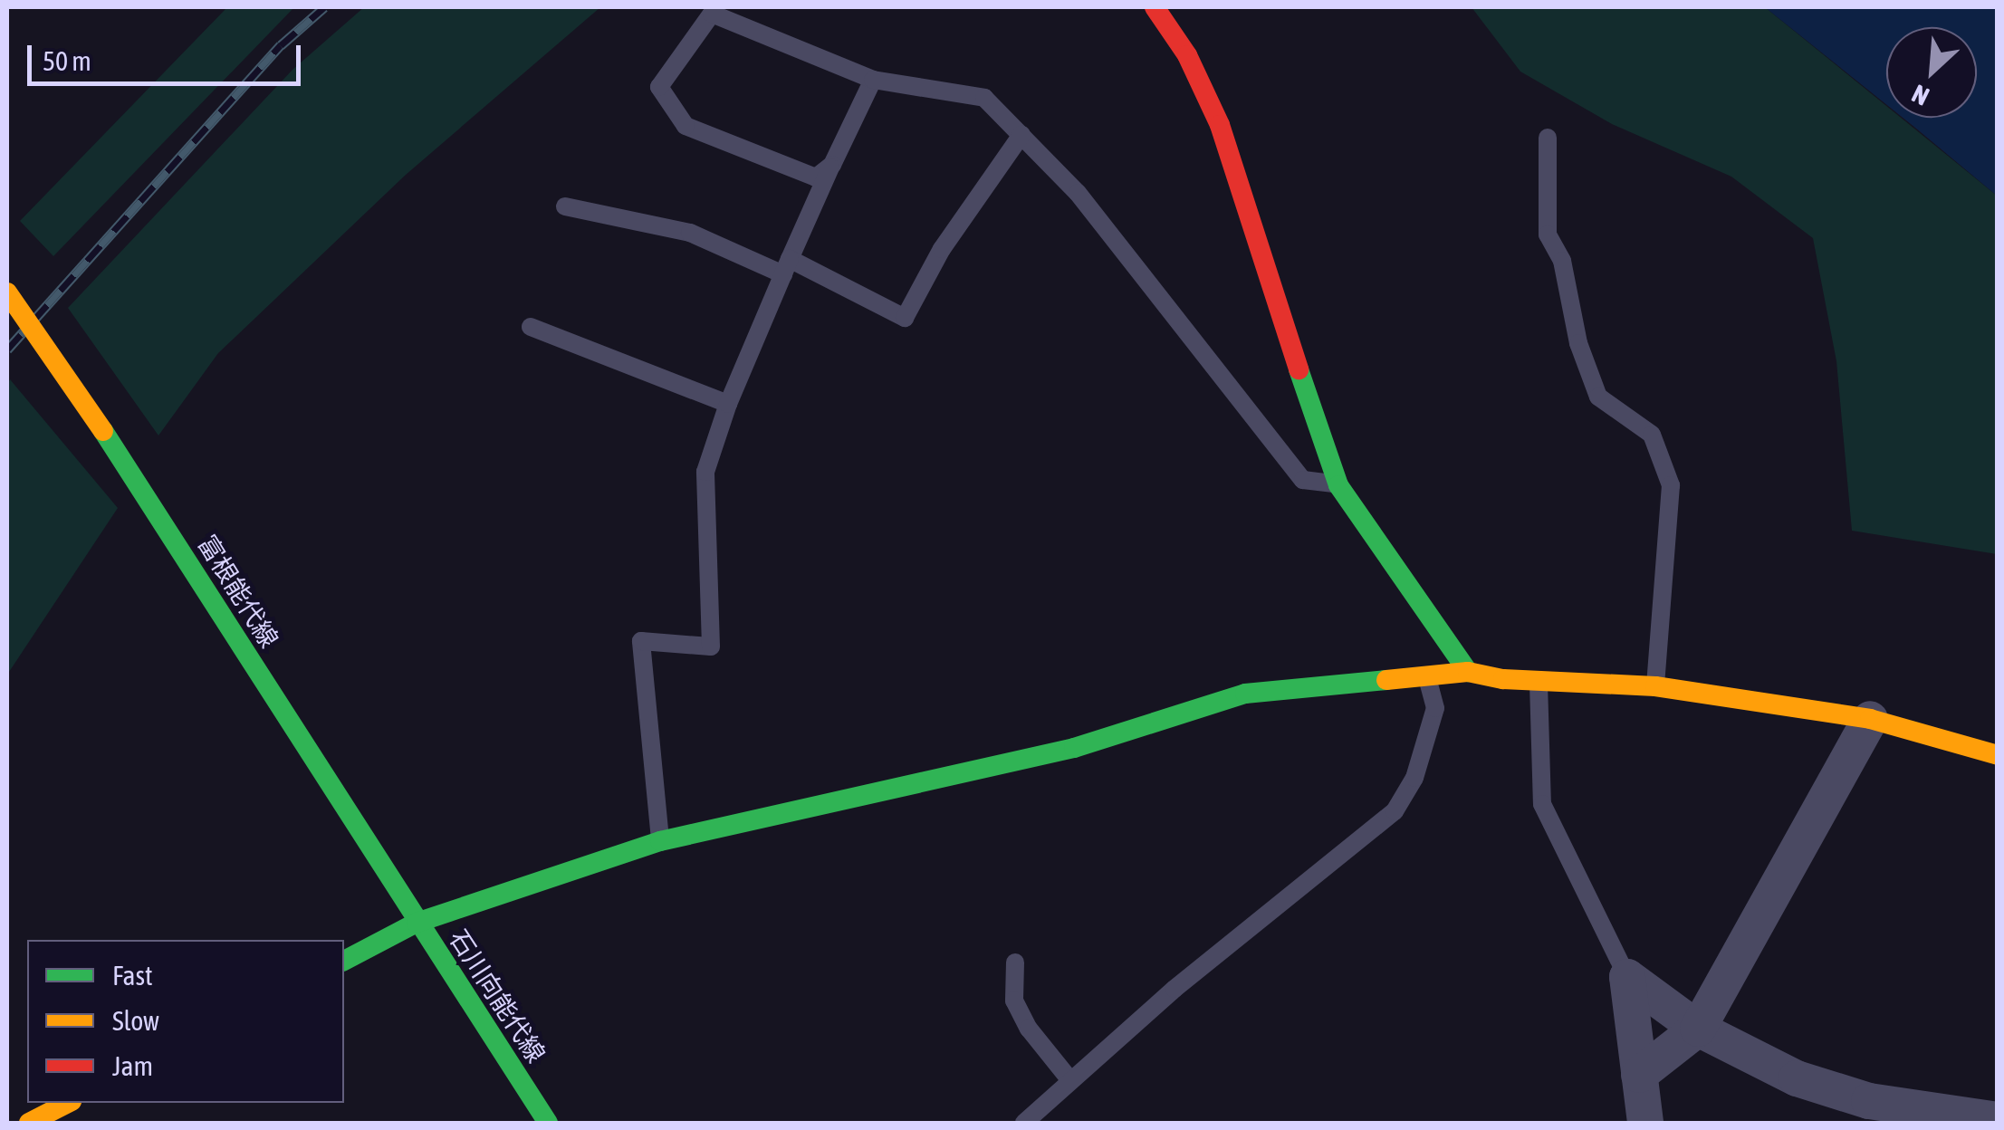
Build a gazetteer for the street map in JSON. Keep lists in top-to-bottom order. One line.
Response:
{"streets":{"street":["富根能代線","石川向能代線"]},"crossings":[["富根能代線","石川向能代線"]],"legend":["Fast","Slow","Jam"],"scale_bar":"50 m","north":"bottom left"}
